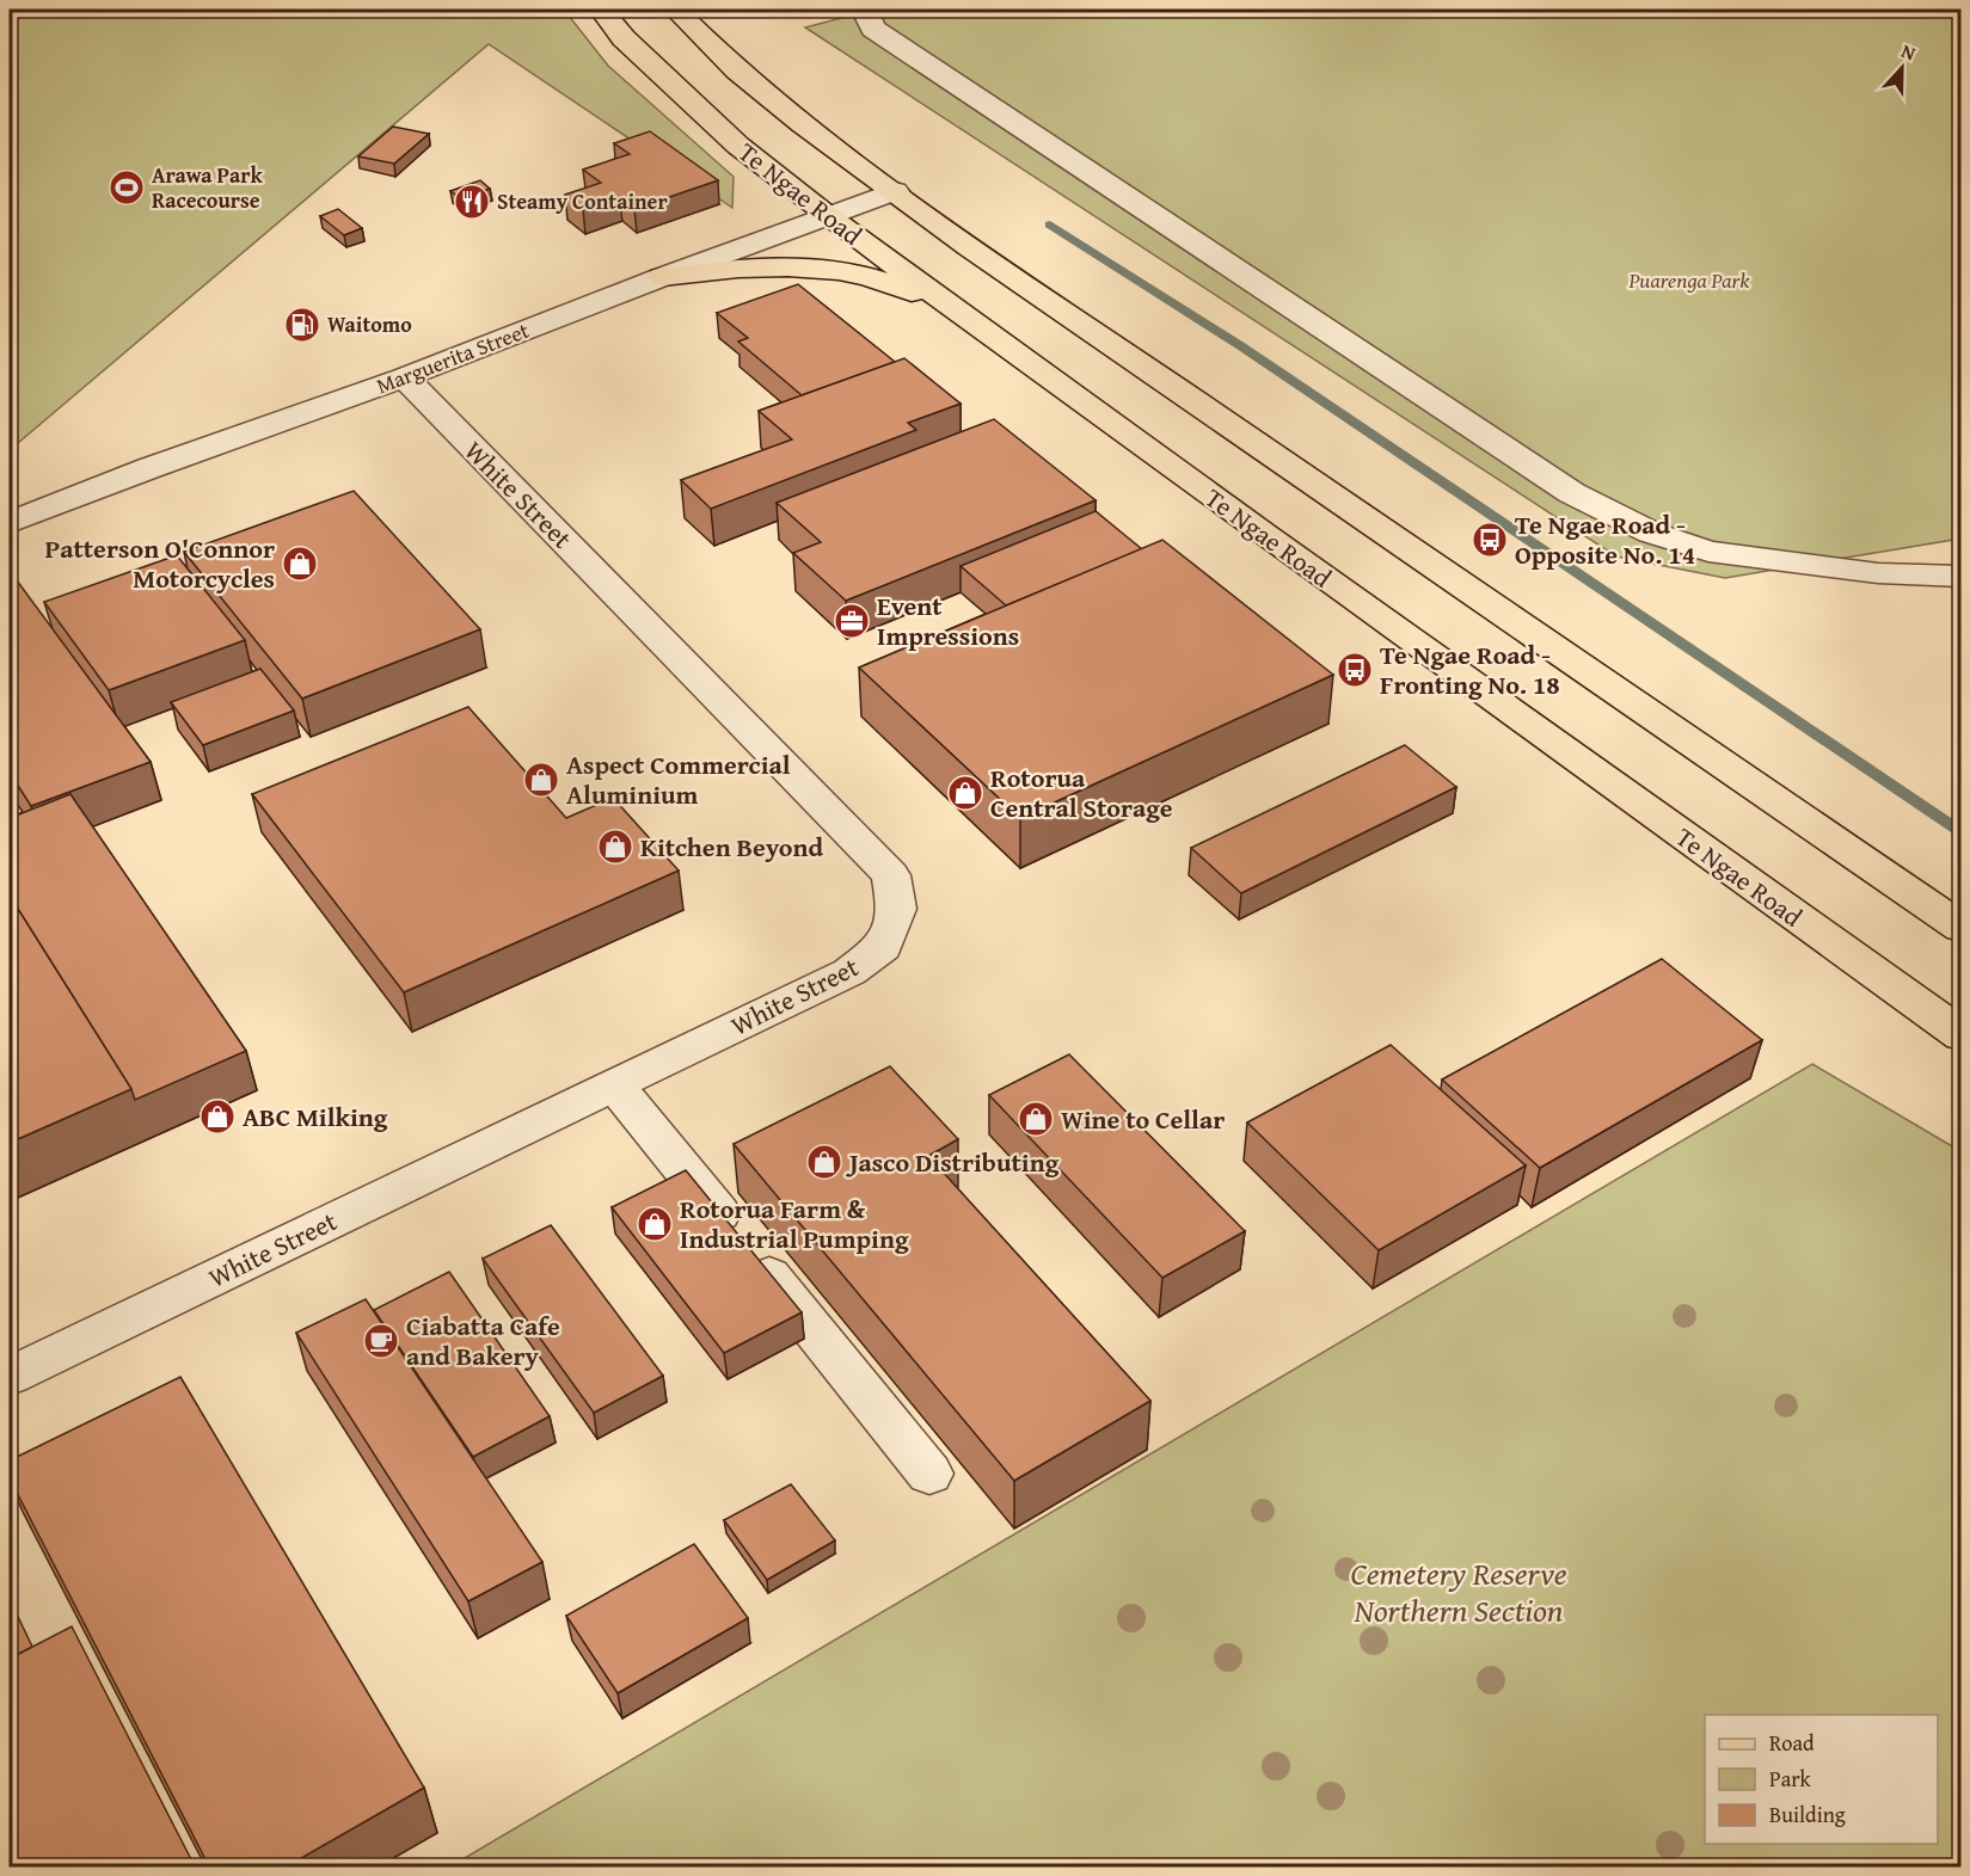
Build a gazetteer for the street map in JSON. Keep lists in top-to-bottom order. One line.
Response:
{"streets":{"main road":["Te Ngae Road"],"street":["Marguerita Street","White Street"]},"crossings":[["Te Ngae Road","Marguerita Street"],["Marguerita Street","White Street"]],"parks":["Puarenga Park","Cemetery Reserve Northern Section"],"places":{"sports":["Arawa Park Racecourse"],"restaurant":["Steamy Container"],"fuel station":["Waitomo"],"bus stop":["Te Ngae Road - Opposite No. 14","Te Ngae Road - Fronting No. 18"],"shop":["Patterson O'Connor Motorcycles","Aspect Commercial Aluminium","Rotorua Central Storage","Kitchen Beyond","ABC Milking","Wine to Cellar","Jasco Distributing","Rotorua Farm & Industrial Pumping"],"office":["Event Impressions"],"cafe":["Ciabatta Cafe and Bakery"]},"legend":["Road","Park","Building"],"north":"top"}
